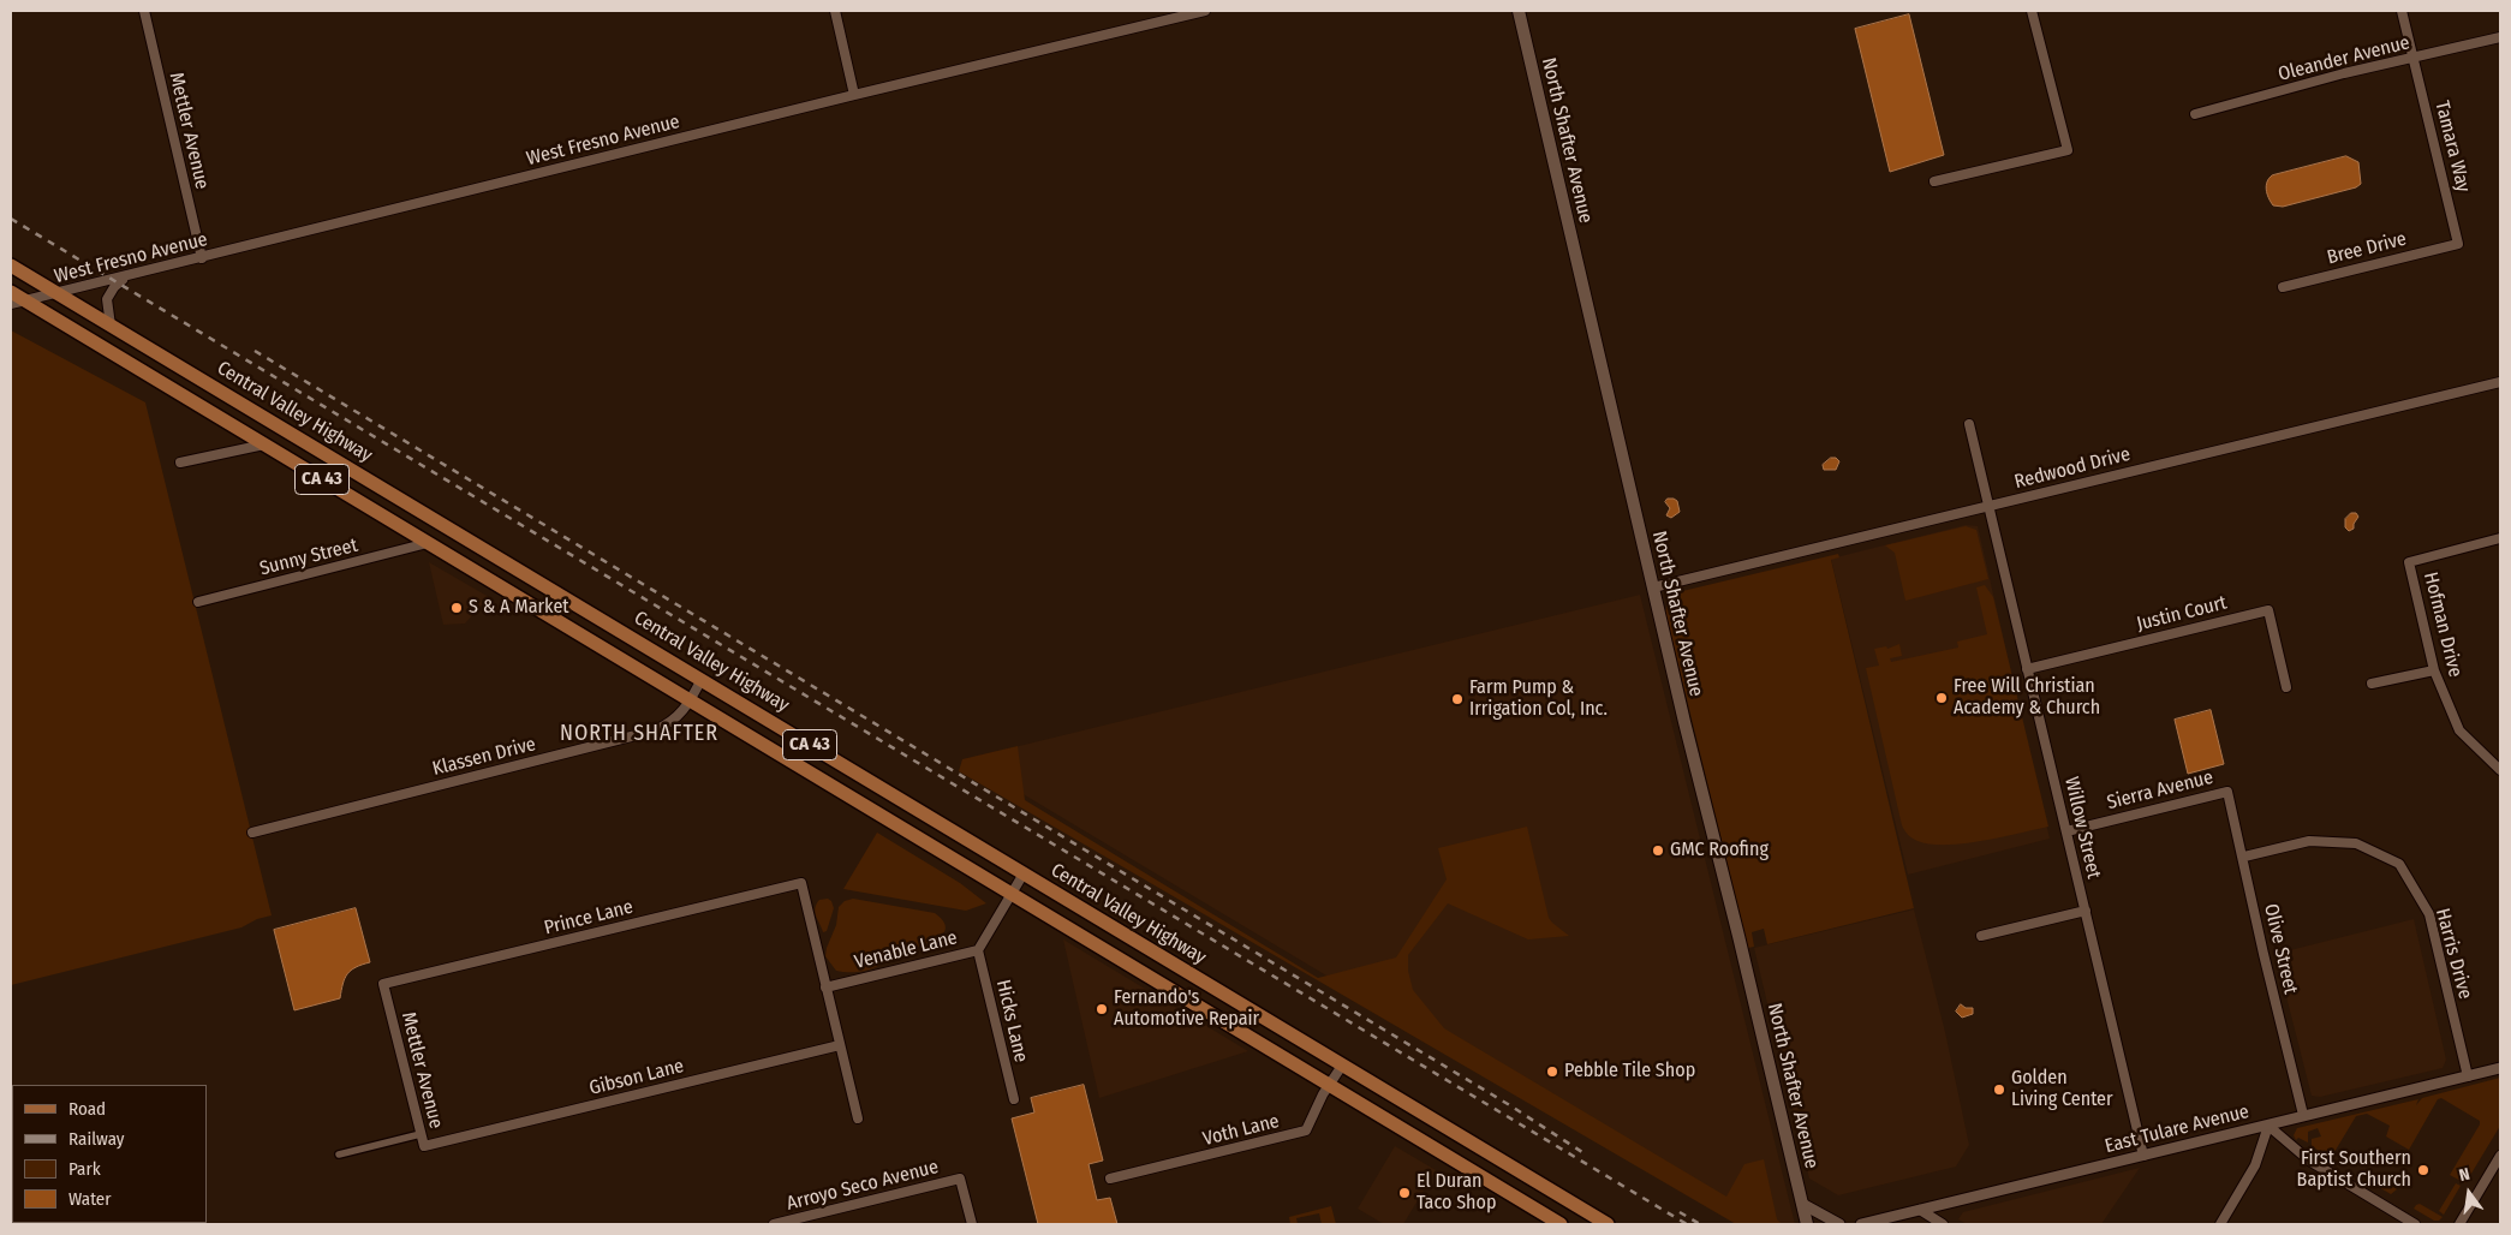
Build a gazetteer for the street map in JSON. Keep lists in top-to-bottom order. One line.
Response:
{"streets":{"main road":["North Shafter Avenue","Central Valley Highway","CA 43"],"street":["Oleander Avenue","Mettler Avenue","West Fresno Avenue","Tamara Way","Bree Drive","Redwood Drive","Sunny Street","Justin Court","Hofman Drive","Klassen Drive","Sierra Avenue","Willow Street","Prince Lane","Olive Street","Venable Lane","Harris Drive","Hicks Lane","Gibson Lane","East Tulare Avenue","Voth Lane","Arroyo Seco Avenue"]},"crossings":[["Oleander Avenue","Tamara Way"],["Mettler Avenue","West Fresno Avenue"],["Mettler Avenue","Prince Lane"],["Mettler Avenue","Gibson Lane"],["West Fresno Avenue","Central Valley Highway"],["West Fresno Avenue","CA 43"],["North Shafter Avenue","Redwood Drive"],["Tamara Way","Bree Drive"],["Central Valley Highway","Klassen Drive"],["Central Valley Highway","Venable Lane"],["Central Valley Highway","Voth Lane"],["Redwood Drive","Willow Street"],["CA 43","Sunny Street"],["CA 43","Klassen Drive"],["CA 43","Venable Lane"],["CA 43","Voth Lane"],["Justin Court","Willow Street"],["Sierra Avenue","Willow Street"],["Sierra Avenue","Olive Street"],["Willow Street","East Tulare Avenue"],["Prince Lane","Venable Lane"],["Olive Street","Harris Drive"],["Olive Street","East Tulare Avenue"],["Venable Lane","Hicks Lane"],["Harris Drive","East Tulare Avenue"]],"districts":["NORTH SHAFTER"],"places":["S & A Market","Free Will Christian Academy & Church","Farm Pump & Irrigation Col, Inc.","GMC Roofing","Fernando's Automotive Repair","Pebble Tile Shop","Golden Living Center","First Southern Baptist Church","El Duran Taco Shop"],"legend":["Road","Railway","Park","Water"],"north":"top"}
